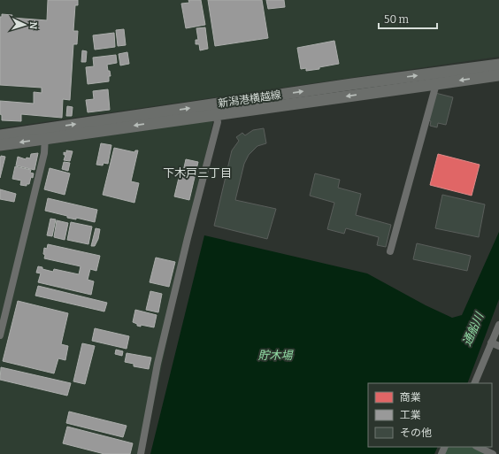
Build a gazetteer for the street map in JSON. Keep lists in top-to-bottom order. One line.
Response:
{"streets":{"main road":["新潟港横越線"]},"districts":["下木戸三丁目"],"water":["通船川","貯木場"],"legend":["商業","工業","その他"],"scale_bar":"50 m","north":"right"}
